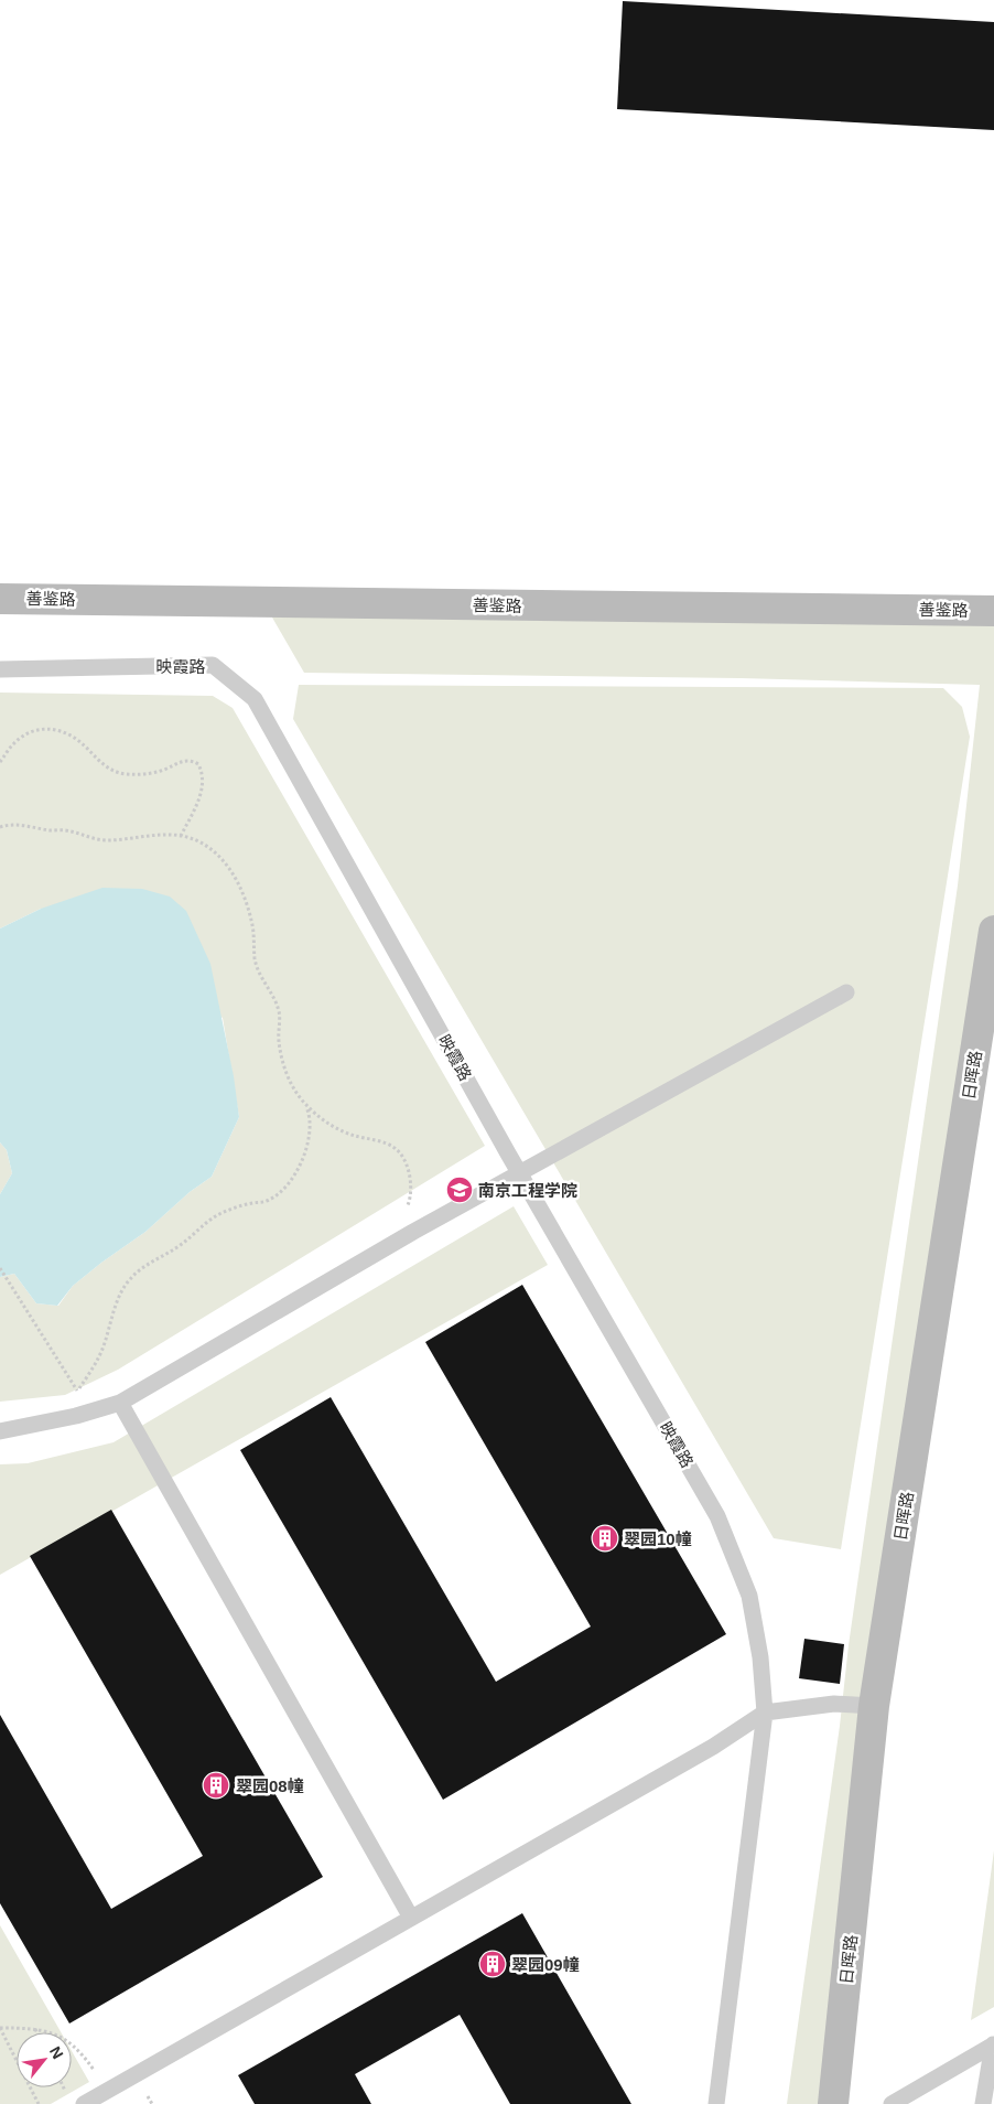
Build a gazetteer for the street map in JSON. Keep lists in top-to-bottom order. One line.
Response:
{"streets":{"street":["善鉴路","日晖路"],"lane":["映霞路"]},"places":{"school or university":["南京工程学院"],"building":["翠园10幢","翠园08幢","翠园09幢"]},"north":"top right"}
